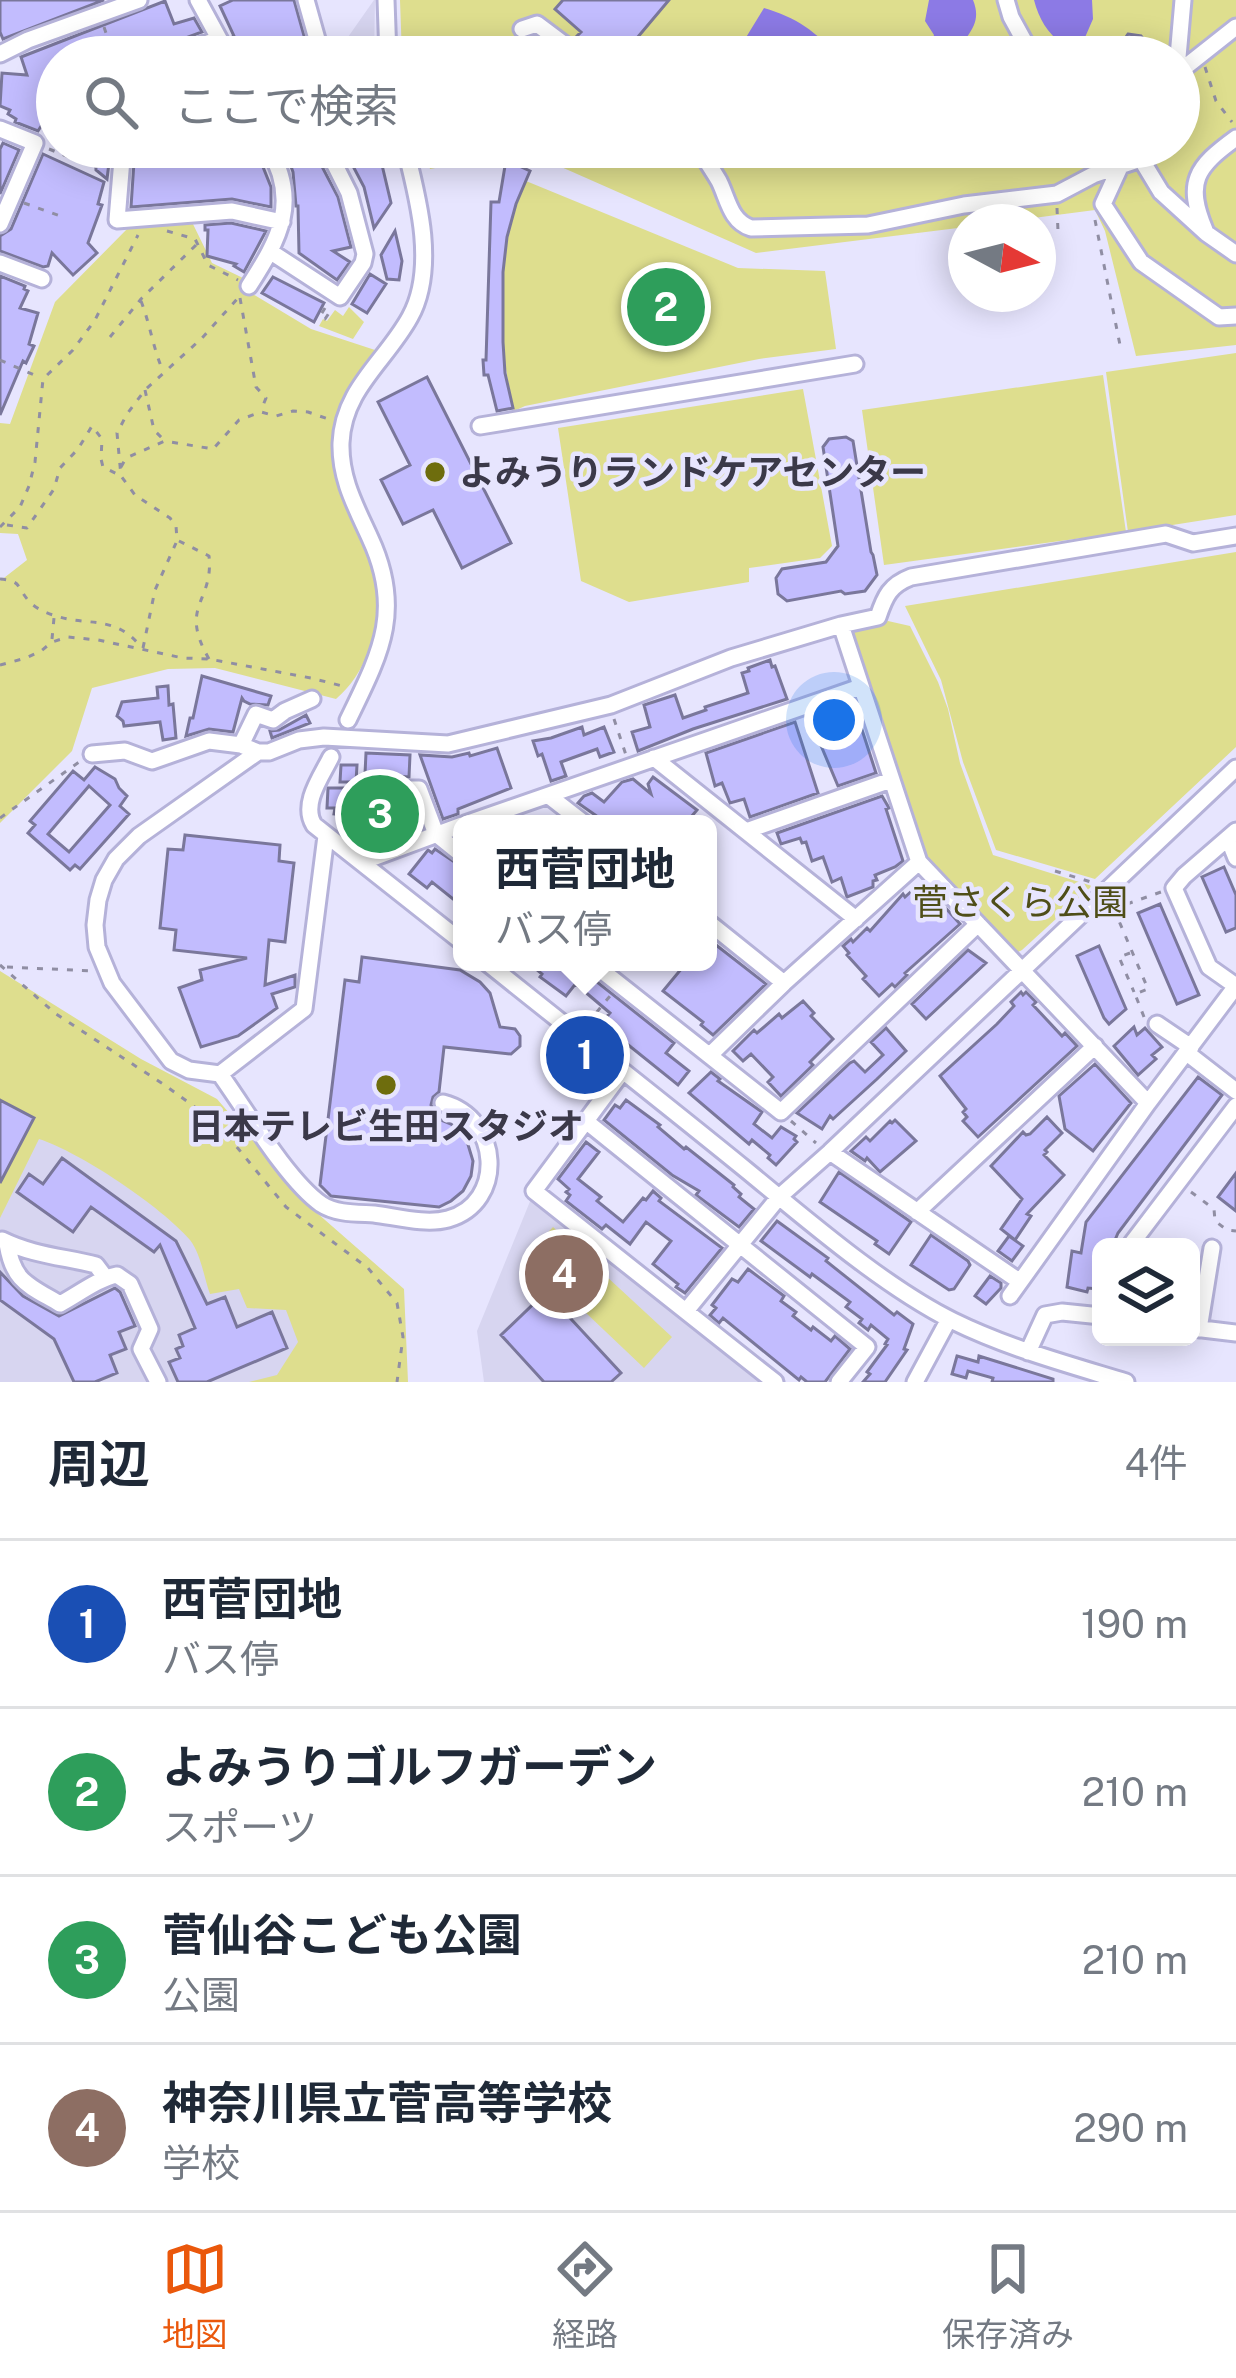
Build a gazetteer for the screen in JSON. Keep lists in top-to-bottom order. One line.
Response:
{"parks":["菅さくら公園"],"places":["よみうりランドケアセンター","日本テレビ生田スタジオ"],"north":"right","page":{"search":"ここで検索","pins":["2","3","1","4"],"popup":["西菅団地","バス停"],"heading":["周辺","4件"],"list":[{"mark":"1","name":"西菅団地","note":"バス停","value":"190 m"},{"mark":"2","name":"よみうりゴルフガーデン","note":"スポーツ","value":"210 m"},{"mark":"3","name":"菅仙谷こども公園","note":"公園","value":"210 m"},{"mark":"4","name":"神奈川県立菅高等学校","note":"学校","value":"290 m"}],"nav":["地図","経路","保存済み"]}}
